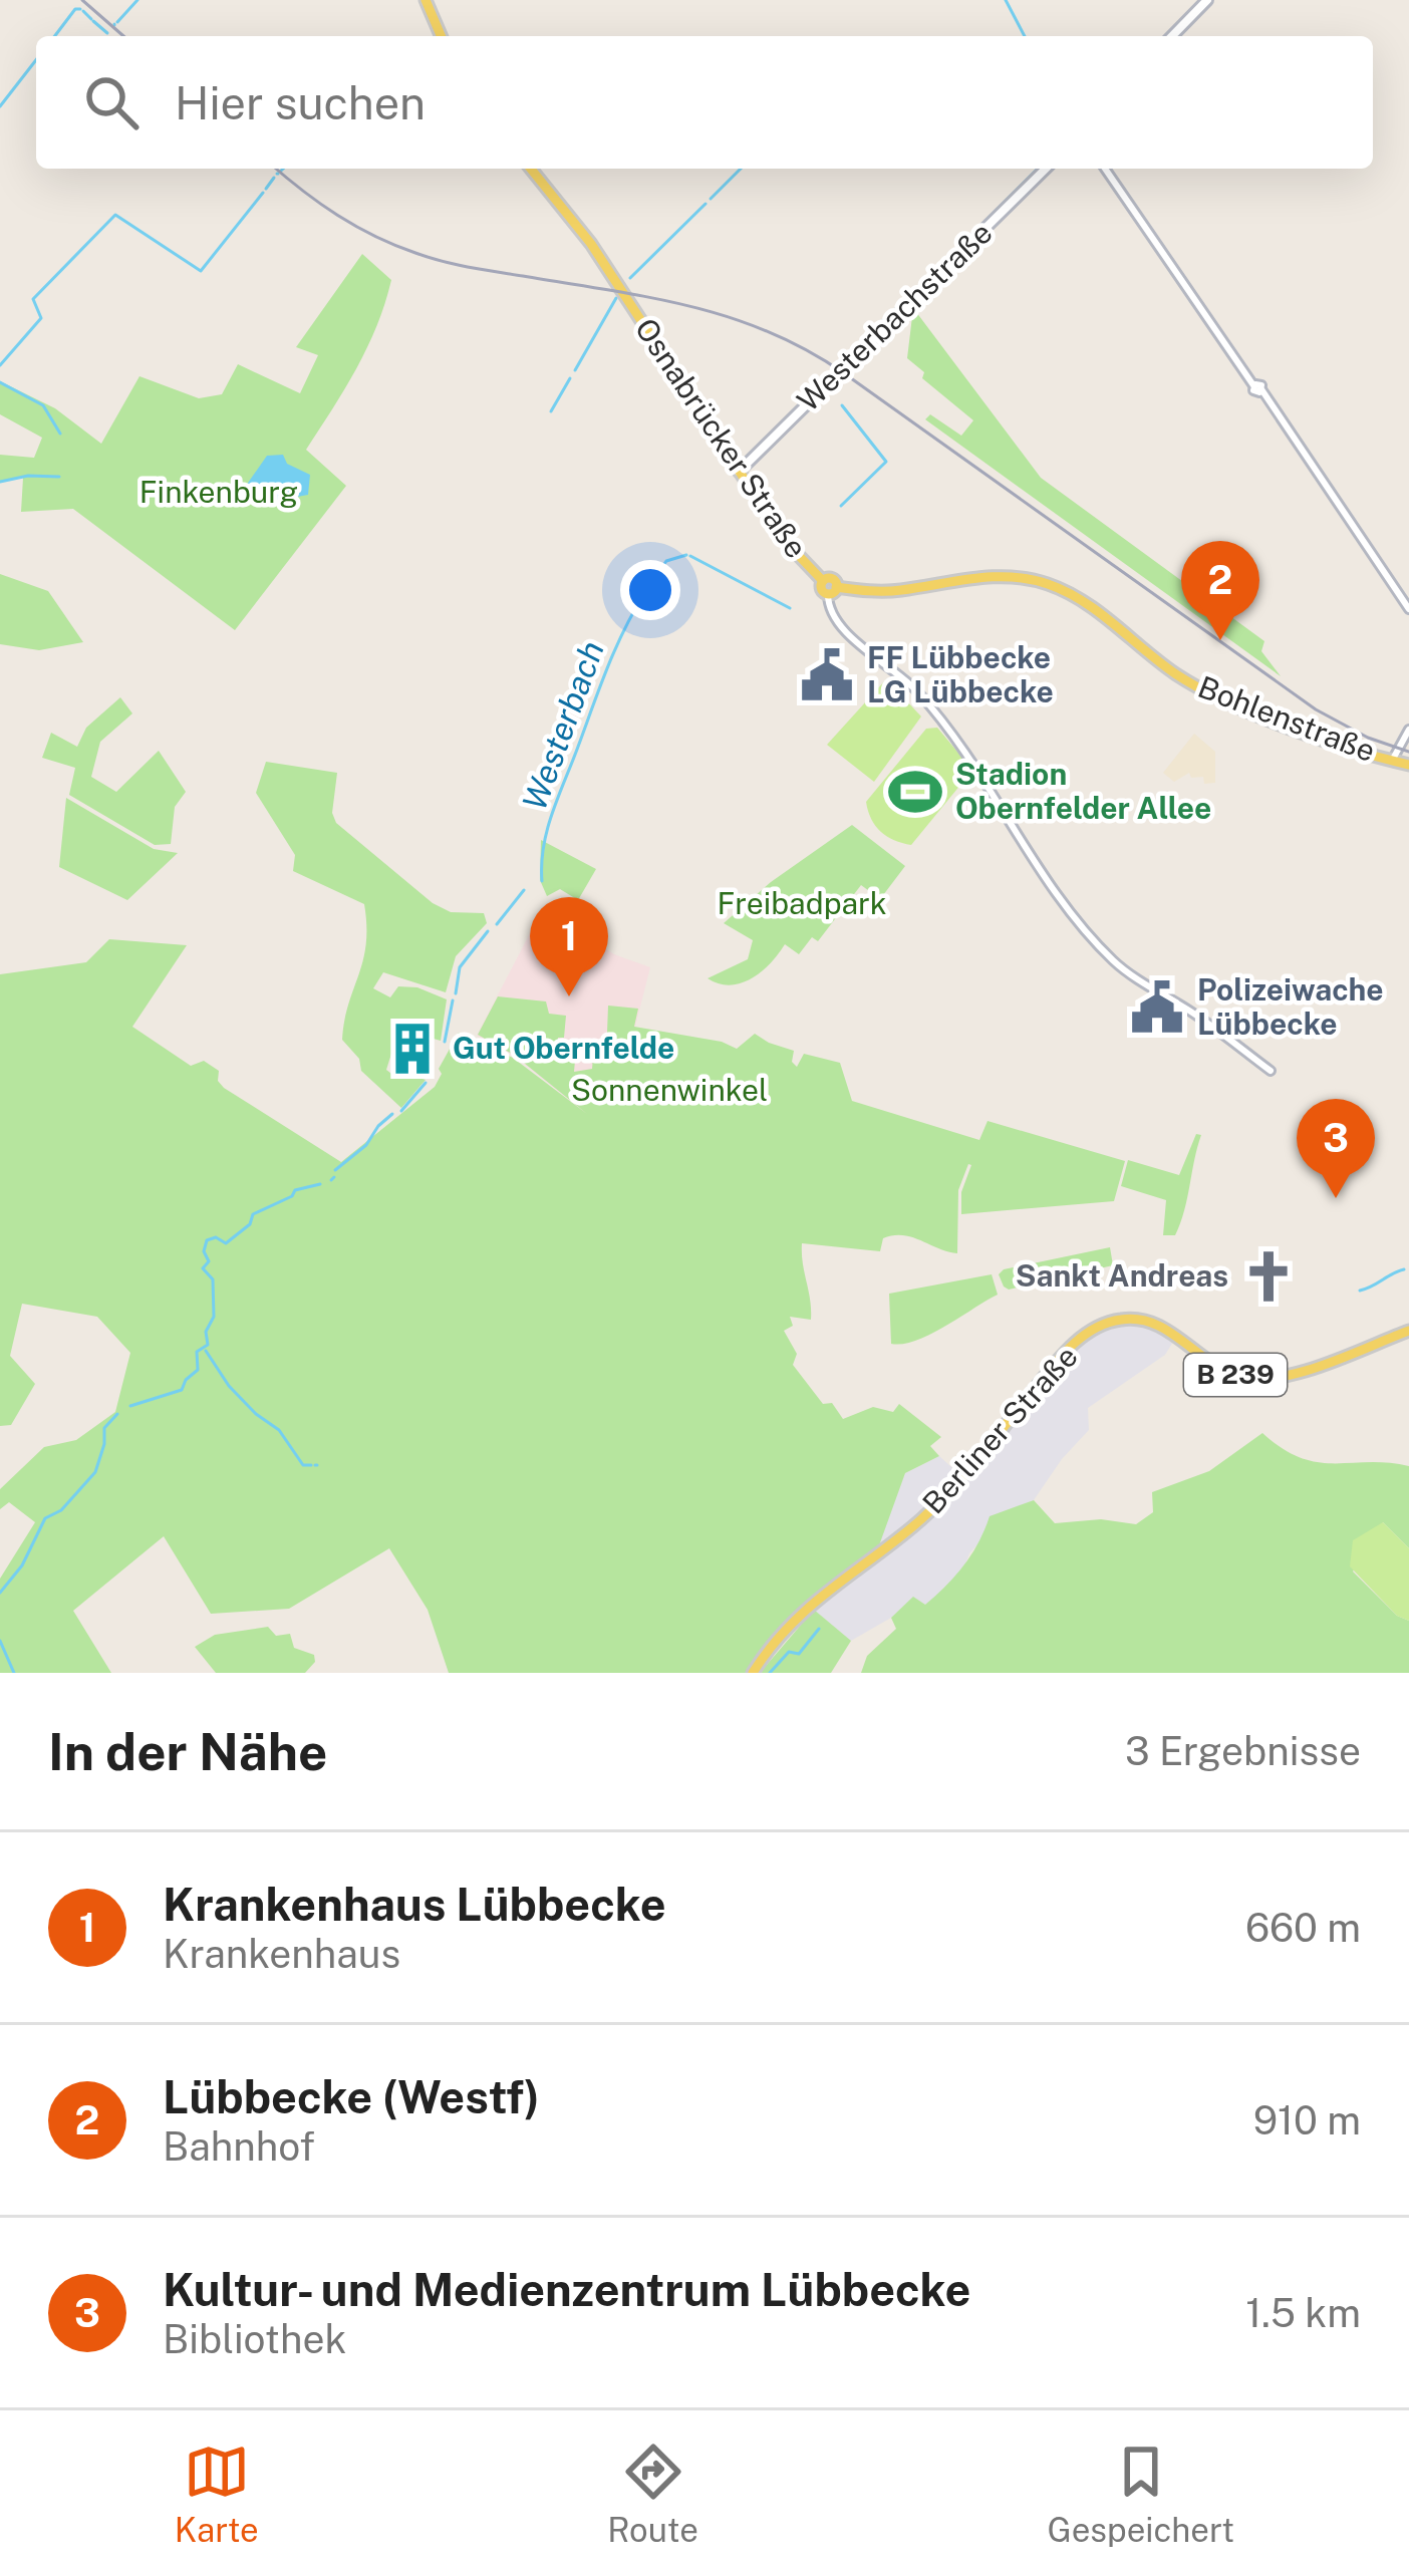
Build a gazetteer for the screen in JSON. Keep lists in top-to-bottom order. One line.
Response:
{"streets":{"main road":["Westerbachstraße","Osnabrücker Straße","Bohlenstraße","B 239","Berliner Straße"]},"crossings":[["Westerbachstraße","Osnabrücker Straße"],["Osnabrücker Straße","Bohlenstraße"]],"water":["Westerbach"],"parks":["Finkenburg","Freibadpark","Sonnenwinkel"],"places":{"public building":["FF Lübbecke LG Lübbecke","Polizeiwache Lübbecke"],"sports":["Stadion Obernfelder Allee"],"building":["Gut Obernfelde"],"church":["Sankt Andreas"]},"page":{"search":"Hier suchen","pins":["2","1","3"],"heading":["In der Nähe","3 Ergebnisse"],"list":[{"mark":"1","name":"Krankenhaus Lübbecke","note":"Krankenhaus","value":"660 m"},{"mark":"2","name":"Lübbecke (Westf)","note":"Bahnhof","value":"910 m"},{"mark":"3","name":"Kultur- und Medienzentrum Lübbecke","note":"Bibliothek","value":"1.5 km"}],"nav":["Karte","Route","Gespeichert"]}}
